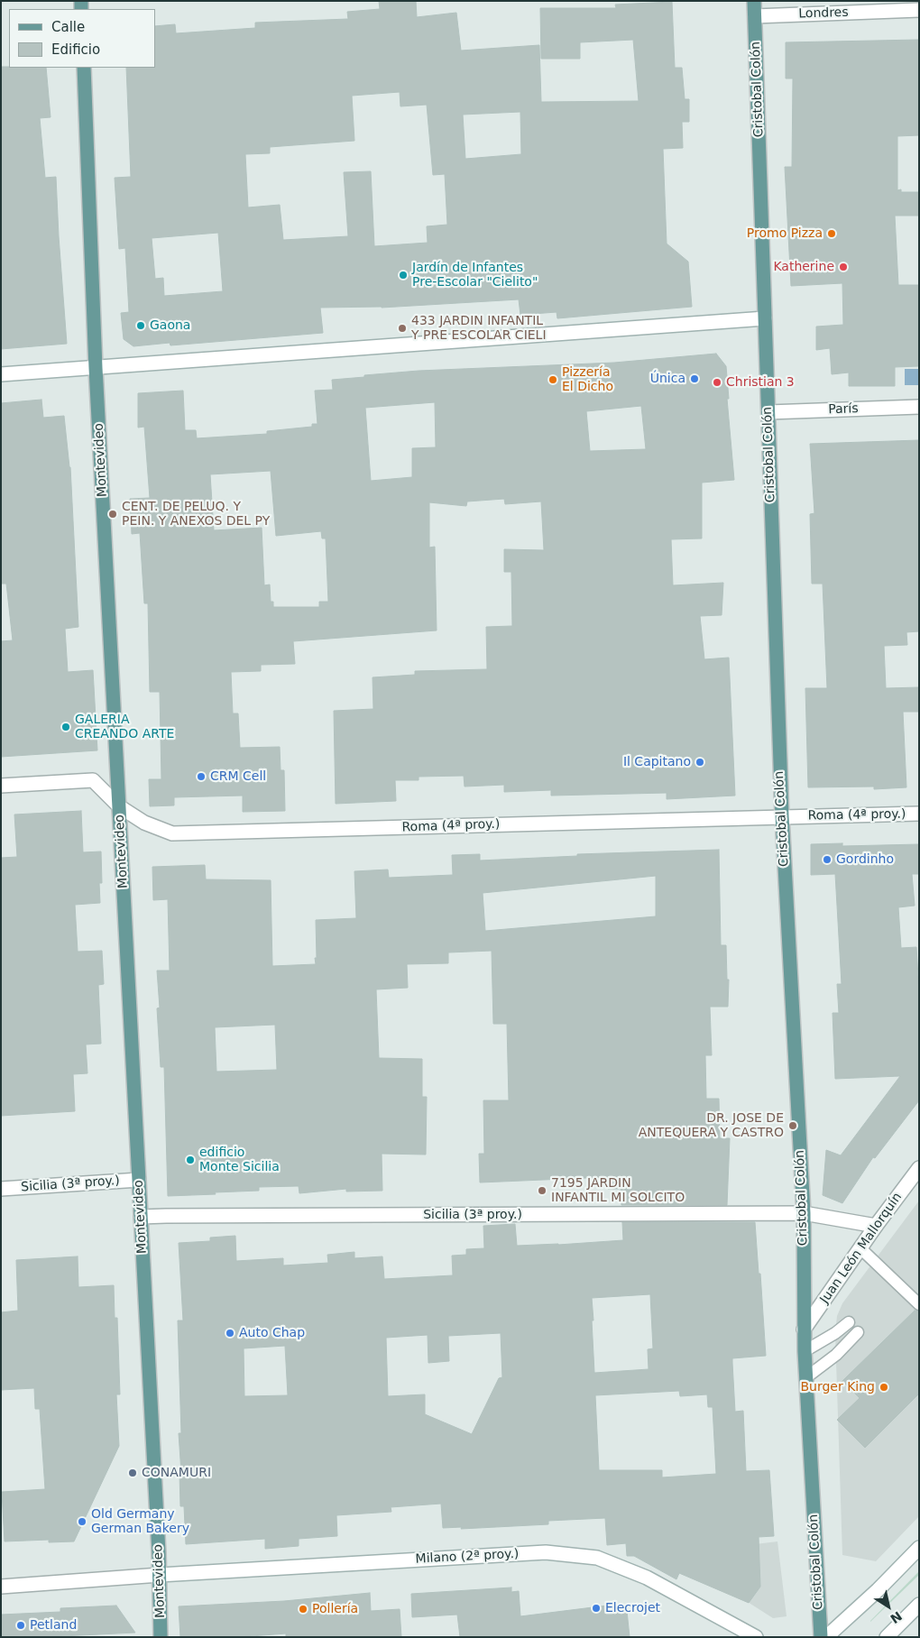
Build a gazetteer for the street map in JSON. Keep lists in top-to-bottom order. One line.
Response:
{"streets":{"main road":["Cristobal Colón","Montevideo"],"street":["Londres","París","Roma (4ª proy.)","Sicilia (3ª proy.)","Juan León Mallorquín","Milano (2ª proy.)"]},"crossings":[["Londres","Cristobal Colón"],["Cristobal Colón","París"],["Cristobal Colón","Roma (4ª proy.)"],["Cristobal Colón","Sicilia (3ª proy.)"],["Cristobal Colón","Juan León Mallorquín"],["Montevideo","Roma (4ª proy.)"],["Montevideo","Sicilia (3ª proy.)"],["Montevideo","Milano (2ª proy.)"],["Sicilia (3ª proy.)","Juan León Mallorquín"]],"places":["Promo Pizza","Katherine","Jardín de Infantes Pre-Escolar \"Cielito\"","Gaona","433 JARDIN INFANTIL Y PRE ESCOLAR CIELI","Única","Pizzería El Dicho","Christian 3","CENT. DE PELUQ. Y PEIN. Y ANEXOS DEL PY","GALERIA CREANDO ARTE","Il Capitano","CRM Cell","Gordinho","DR. JOSE DE ANTEQUERA Y CASTRO","edificio Monte Sicilia","7195 JARDIN INFANTIL MI SOLCITO","Auto Chap","Burger King","CONAMURI","Old Germany German Bakery","Elecrojet","Pollería","Petland"],"legend":["Calle","Edificio"],"north":"bottom right"}
